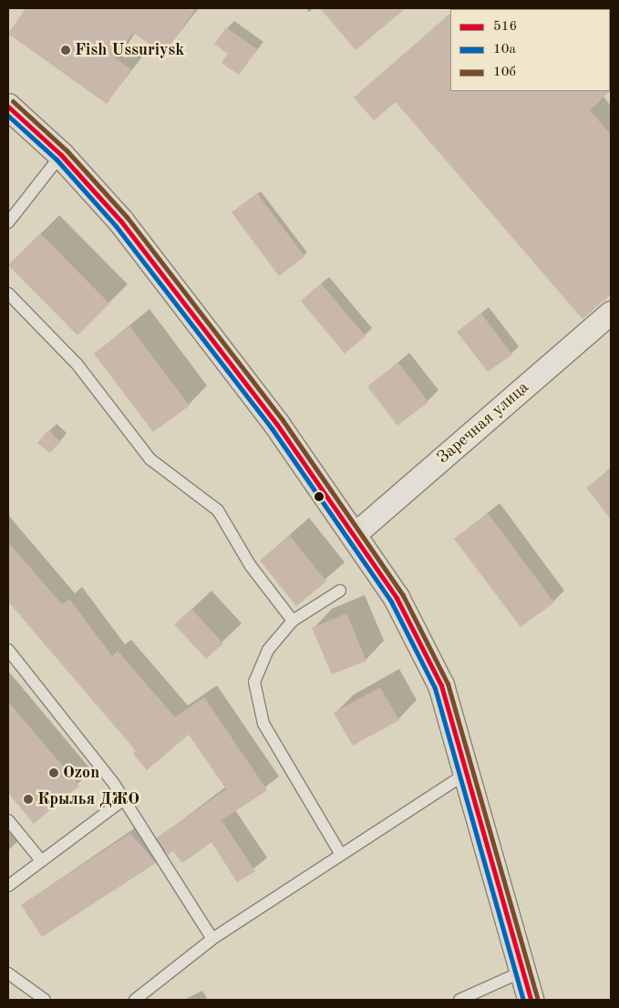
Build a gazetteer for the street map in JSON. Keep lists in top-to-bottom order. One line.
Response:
{"streets":{"street":["Заречная улица"]},"places":["Fish Ussuriysk","Ozon","Крылья ДЖО"],"lines":["transit line 10б","transit line 516","transit line 10а"],"legend":["516","10а","10б"]}
